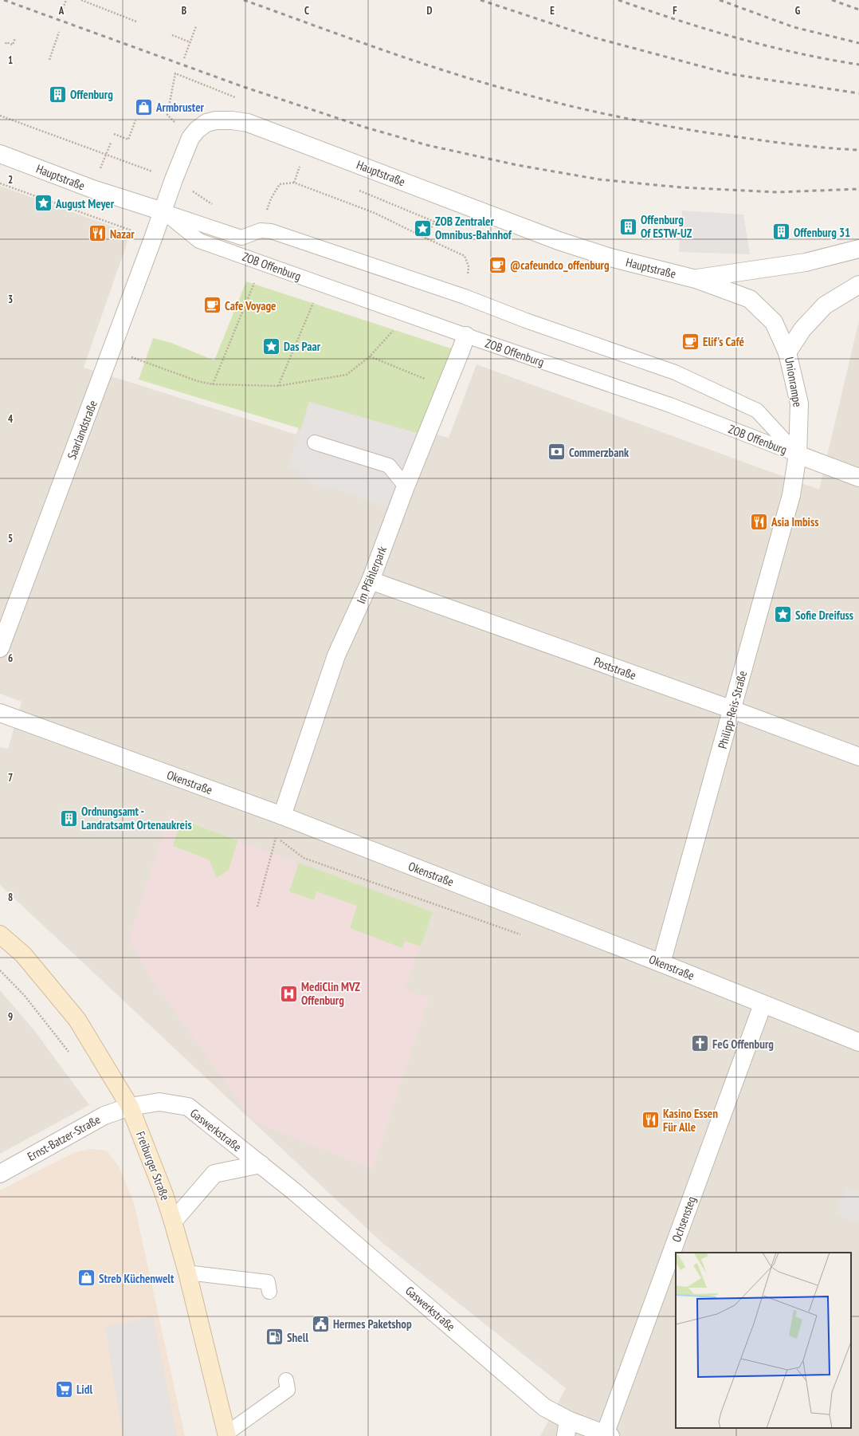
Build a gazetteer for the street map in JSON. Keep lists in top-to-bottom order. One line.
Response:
{"streets":{"main road":["Freiburger Straße"],"street":["Hauptstraße","Unionrampe","Saarlandstraße","Im Pfählerpark","Poststraße","Philipp-Reis-Straße","Okenstraße","Gaswerkstraße","Ernst-Batzer-Straße","Ochsensteg"],"lane":["ZOB Offenburg"]},"crossings":[["Hauptstraße","ZOB Offenburg"],["Hauptstraße","Unionrampe"],["Hauptstraße","Saarlandstraße"],["ZOB Offenburg","Unionrampe"],["ZOB Offenburg","Saarlandstraße"],["ZOB Offenburg","Im Pfählerpark"],["ZOB Offenburg","Philipp-Reis-Straße"],["Unionrampe","Philipp-Reis-Straße"],["Im Pfählerpark","Poststraße"],["Im Pfählerpark","Okenstraße"],["Poststraße","Philipp-Reis-Straße"],["Philipp-Reis-Straße","Okenstraße"],["Okenstraße","Ochsensteg"],["Gaswerkstraße","Ernst-Batzer-Straße"],["Gaswerkstraße","Freiburger Straße"],["Gaswerkstraße","Ochsensteg"],["Ernst-Batzer-Straße","Freiburger Straße"]],"places":{"building":["Offenburg","Offenburg Of ESTW-UZ","Offenburg 31","Ordnungsamt - Landratsamt Ortenaukreis"],"shop":["Armbruster","Streb Küchenwelt"],"place":["August Meyer","ZOB Zentraler Omnibus-Bahnhof","Das Paar","Sofie Dreifuss"],"restaurant":["Nazar","Asia Imbiss","Kasino Essen Für Alle"],"cafe":["@cafeundco_offenburg","Cafe Voyage","Elif's Café"],"bank":["Commerzbank"],"hospital":["MediClin MVZ Offenburg"],"church":["FeG Offenburg"],"public building":["Hermes Paketshop"],"fuel station":["Shell"],"supermarket":["Lidl"]},"grid":{"columns":["A","B","C","D","E","F","G"],"rows":["1","2","3","4","5","6","7","8","9"]}}
